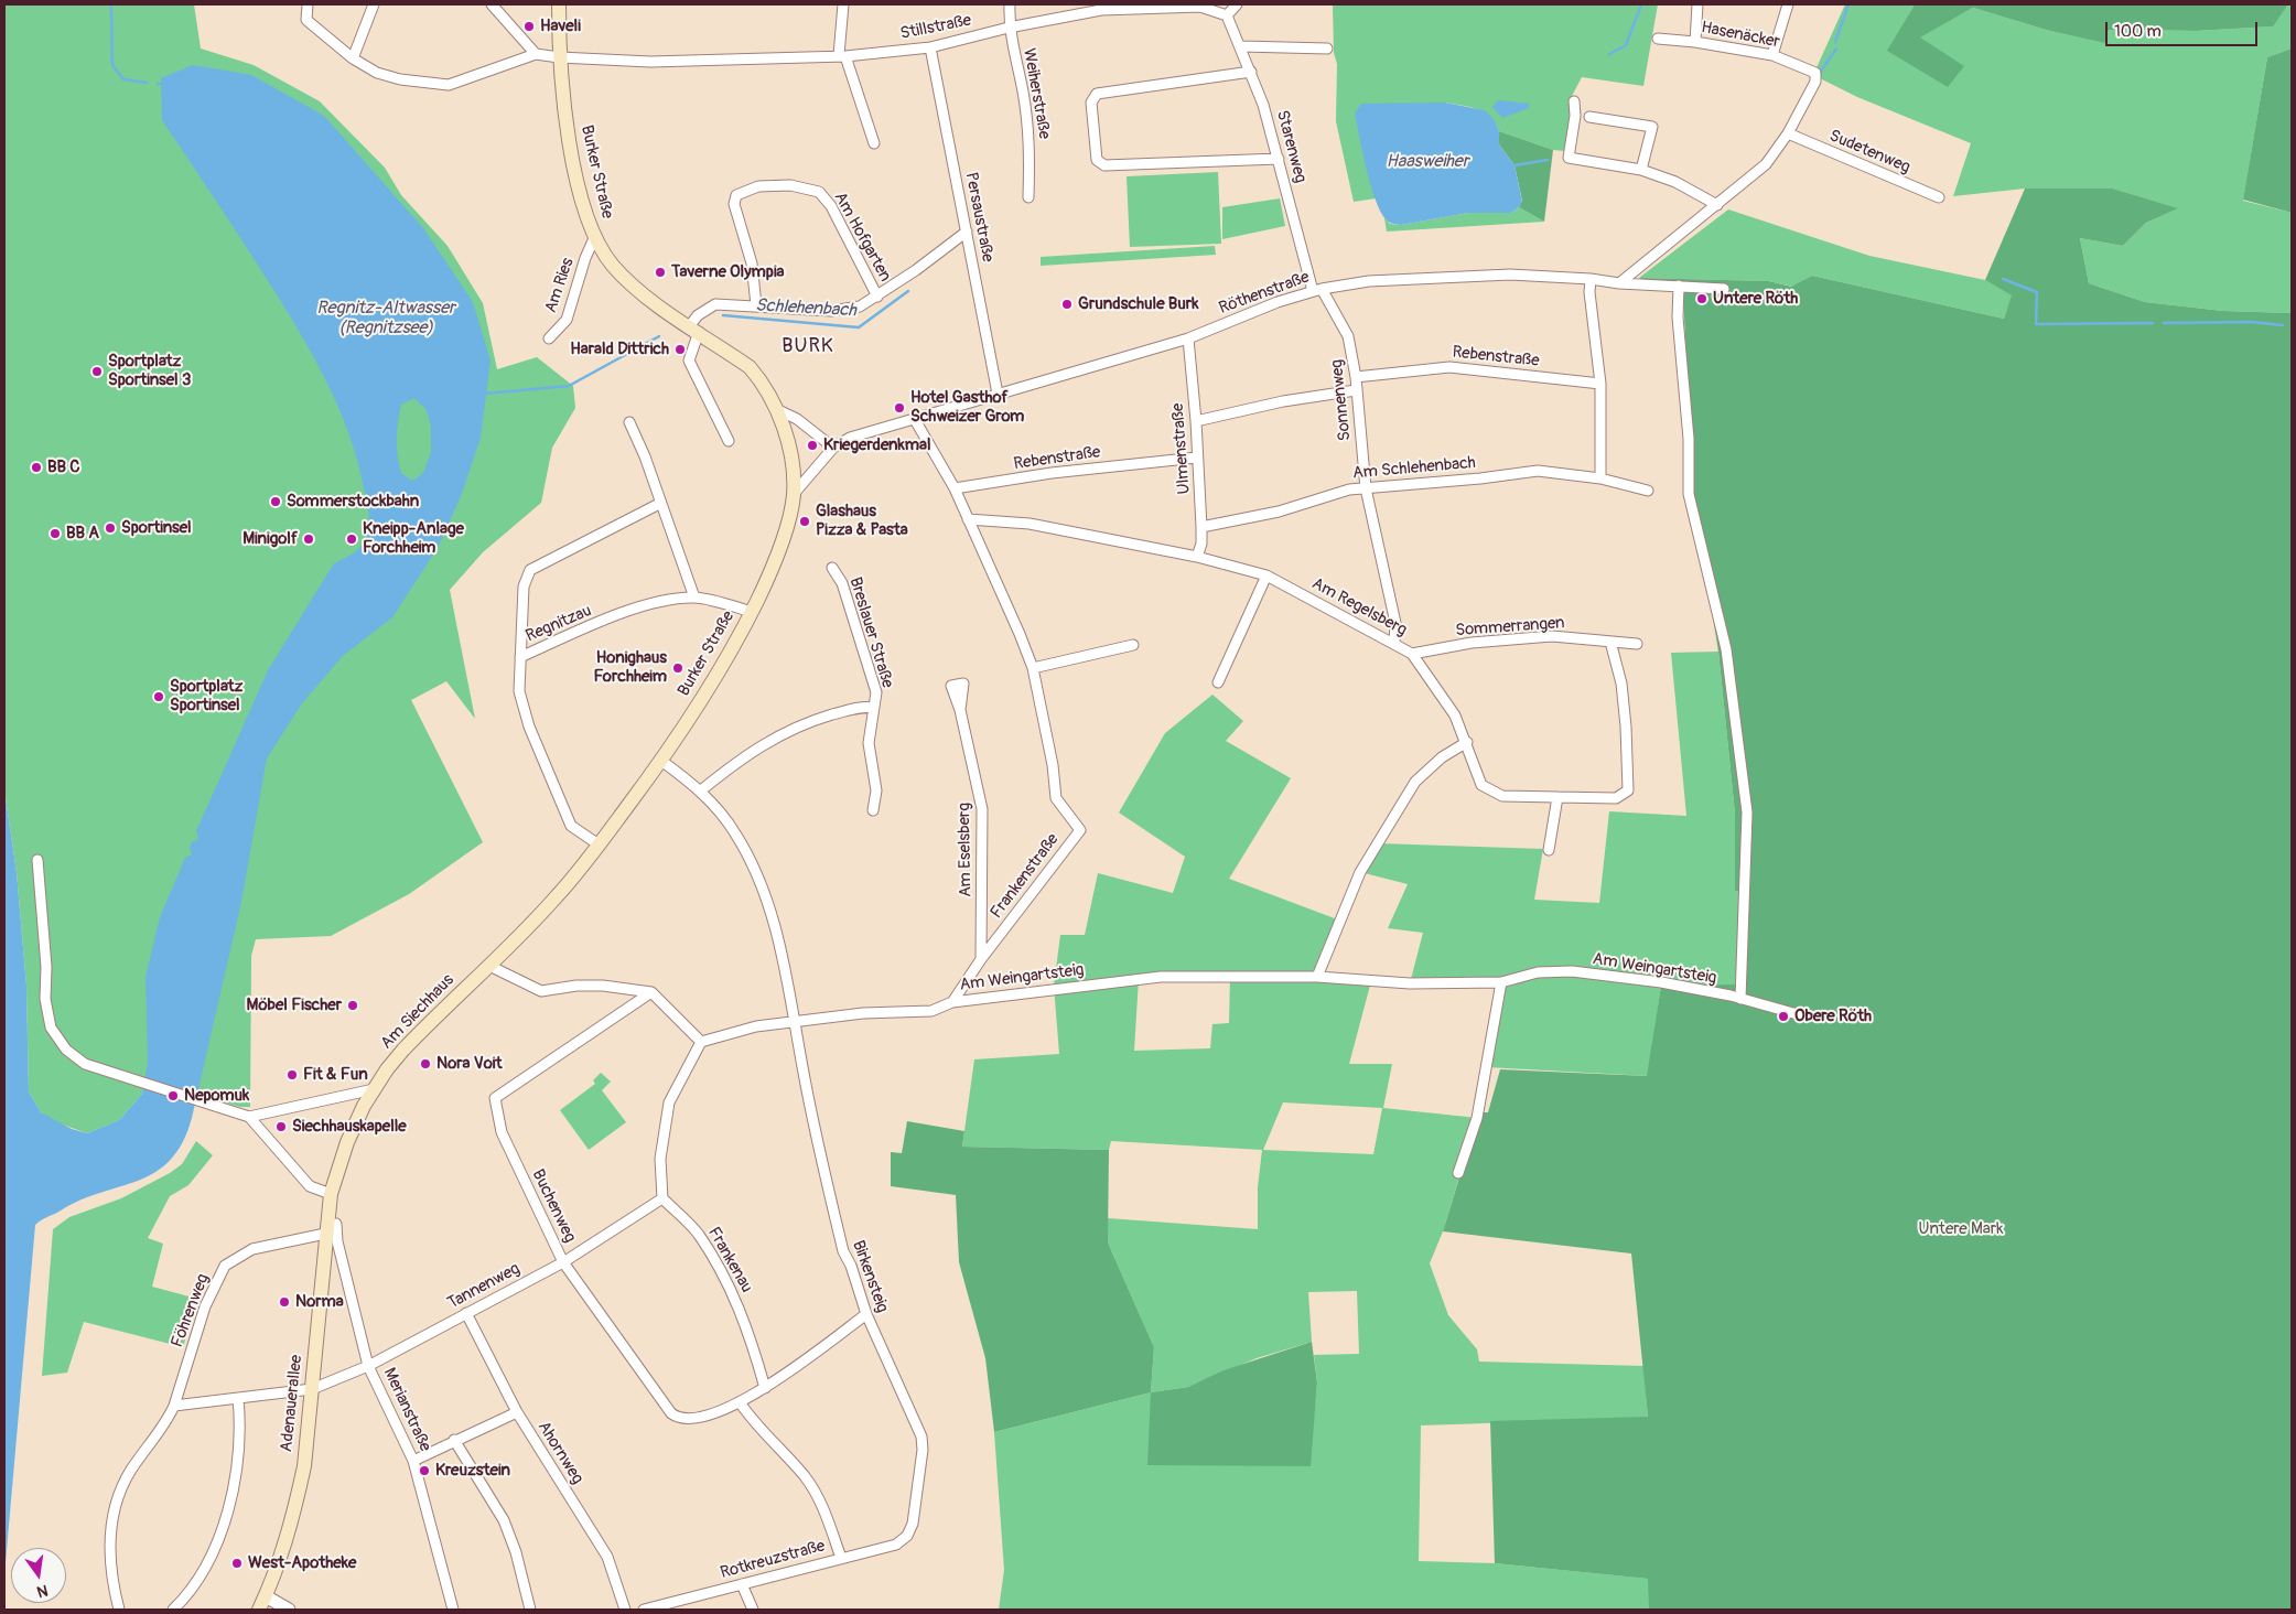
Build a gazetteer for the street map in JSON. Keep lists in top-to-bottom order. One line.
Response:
{"streets":{"main road":["Burker Straße","Am Siechhaus","Adenauerallee"],"street":["Stillstraße","Hasenäcker","Weiherstraße","Starenweg","Sudetenweg","Persaustraße","Am Hofgarten","Am Ries","Röthenstraße","Rebenstraße","Sonnenweg","Ulmenstraße","Am Schlehenbach","Am Regelsberg","Regnitzau","Sommerrangen","Breslauer Straße","Am Eselsberg","Frankenstraße","Am Weingartsteig","Buchenweg","Frankenau","Birkensteig","Tannenweg","Föhrenweg","Merianstraße","Ahornweg","Rotkreuzstraße"]},"crossings":[["Stillstraße","Weiherstraße"],["Stillstraße","Starenweg"],["Stillstraße","Burker Straße"],["Stillstraße","Persaustraße"],["Hasenäcker","Sudetenweg"],["Starenweg","Röthenstraße"],["Starenweg","Sonnenweg"],["Burker Straße","Am Ries"],["Burker Straße","Röthenstraße"],["Burker Straße","Regnitzau"],["Burker Straße","Am Siechhaus"],["Burker Straße","Birkensteig"],["Persaustraße","Röthenstraße"],["Röthenstraße","Sonnenweg"],["Röthenstraße","Ulmenstraße"],["Röthenstraße","Frankenstraße"],["Rebenstraße","Sonnenweg"],["Rebenstraße","Ulmenstraße"],["Rebenstraße","Frankenstraße"],["Sonnenweg","Am Schlehenbach"],["Sonnenweg","Am Regelsberg"],["Ulmenstraße","Am Schlehenbach"],["Ulmenstraße","Am Regelsberg"],["Am Regelsberg","Sommerrangen"],["Am Regelsberg","Frankenstraße"],["Breslauer Straße","Birkensteig"],["Am Eselsberg","Frankenstraße"],["Frankenstraße","Am Weingartsteig"],["Am Weingartsteig","Birkensteig"],["Am Siechhaus","Adenauerallee"],["Buchenweg","Tannenweg"],["Frankenau","Tannenweg"],["Birkensteig","Rotkreuzstraße"],["Tannenweg","Adenauerallee"],["Tannenweg","Merianstraße"],["Tannenweg","Ahornweg"],["Föhrenweg","Adenauerallee"]],"districts":["BURK"],"water":["Haasweiher","Regnitz-Altwasser (Regnitzsee)","Schlehenbach"],"parks":["Untere Mark"],"places":["Haveli","Taverne Olympia","Untere Röth","Grundschule Burk","Harald Dittrich","Sportplatz Sportinsel 3","Hotel Gasthof Schweizer Grom","Kriegerdenkmal","BB C","Sommerstockbahn","Glashaus Pizza & Pasta","Sportinsel","BB A","Minigolf","Kneipp-Anlage Forchheim","Honighaus Forchheim","Sportplatz Sportinsel","Möbel Fischer","Obere Röth","Nora Voit","Fit & Fun","Nepomuk","Siechhauskapelle","Norma","Kreuzstein","West-Apotheke"],"scale_bar":"100 m","north":"bottom"}
